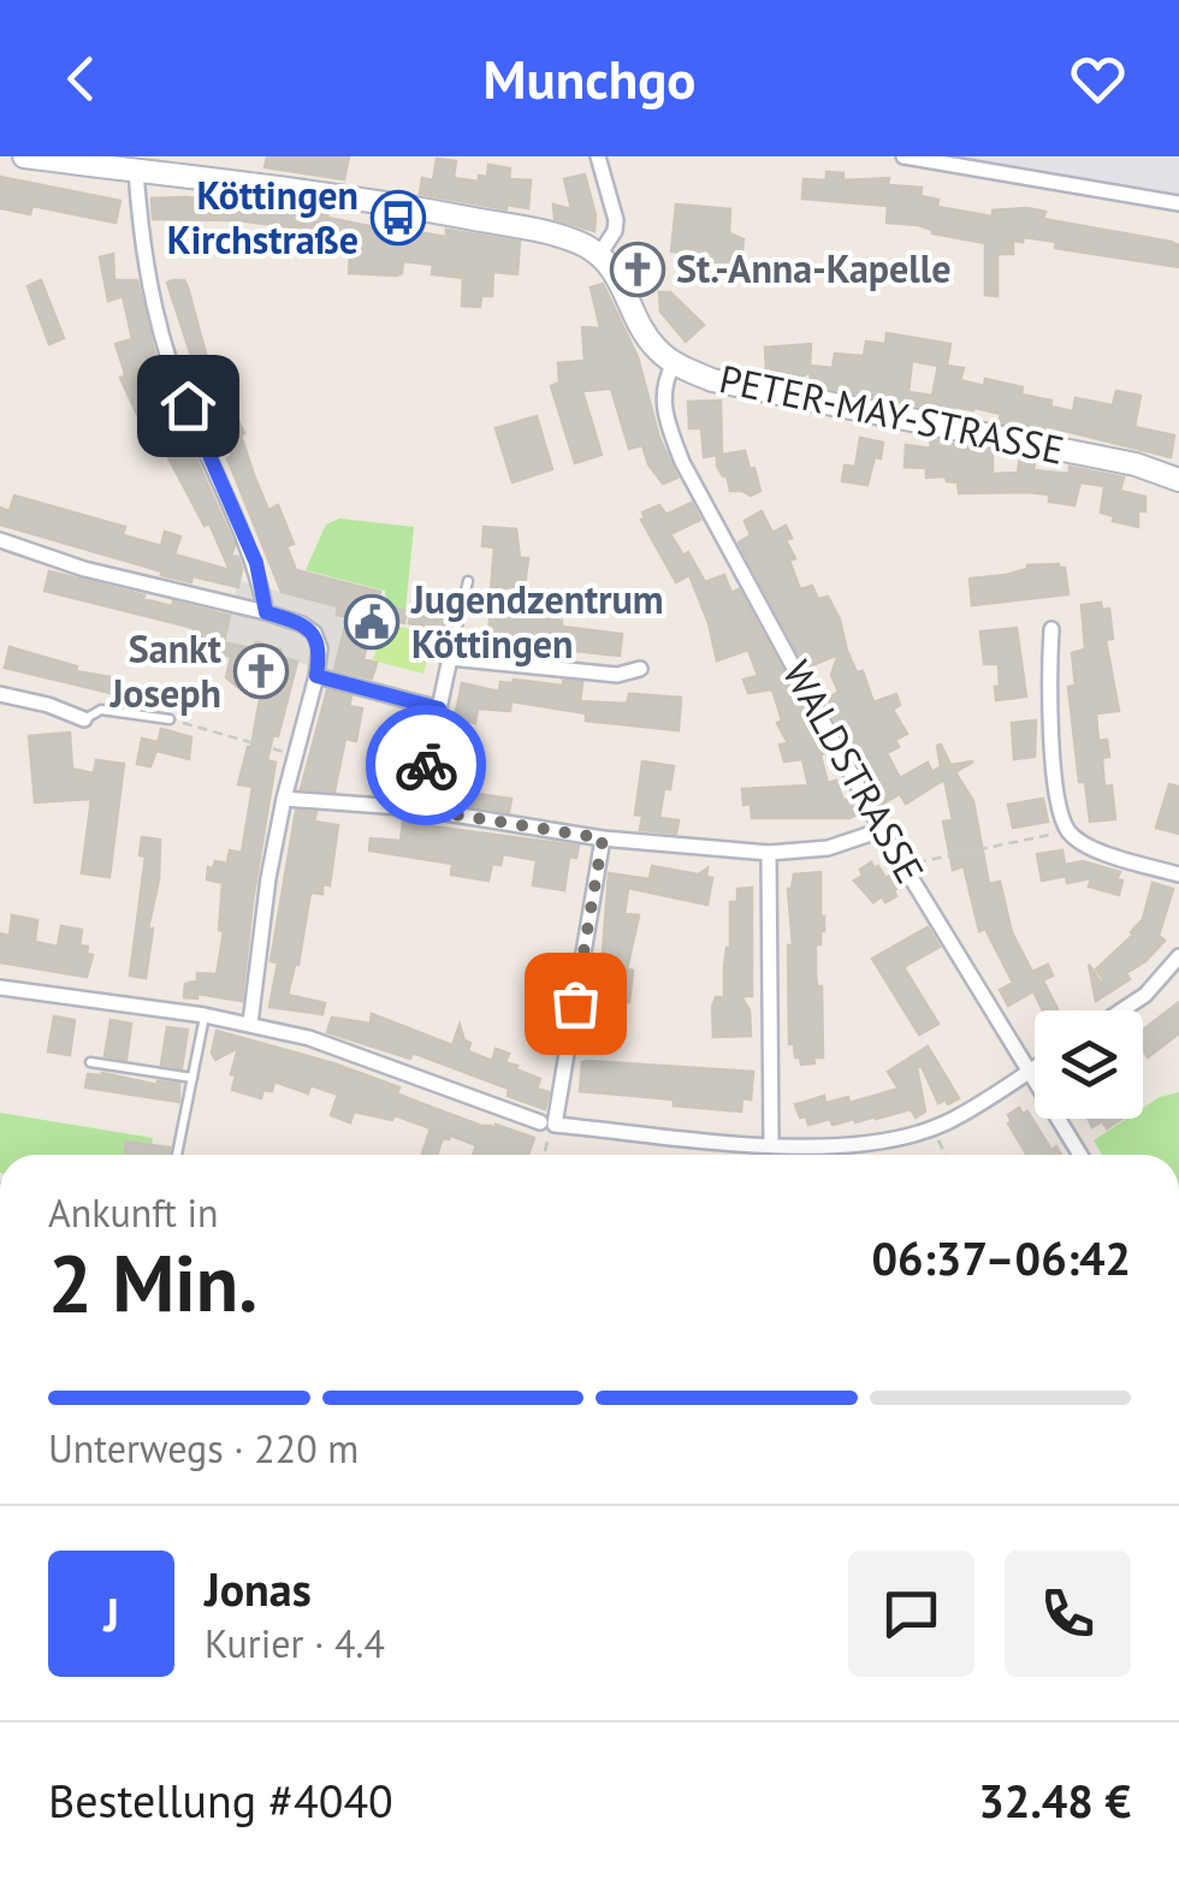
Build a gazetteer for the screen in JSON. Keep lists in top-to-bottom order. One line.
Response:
{"streets":{"main road":["PETER-MAY-STRASSE"],"street":["WALDSTRASSE"]},"crossings":[["PETER-MAY-STRASSE","WALDSTRASSE"]],"places":{"bus stop":["Köttingen Kirchstraße"],"church":["St.-Anna-Kapelle","Sankt Joseph"],"public building":["Jugendzentrum Köttingen"]},"page":{"header":"Munchgo","heading":["2 Min.","Ankunft in","06:37–06:42"],"panel":["Jonas","Kurier · 4.4","Bestellung #4040","32.48 €"],"bar":"Unterwegs · 220 m","round":"J"}}
